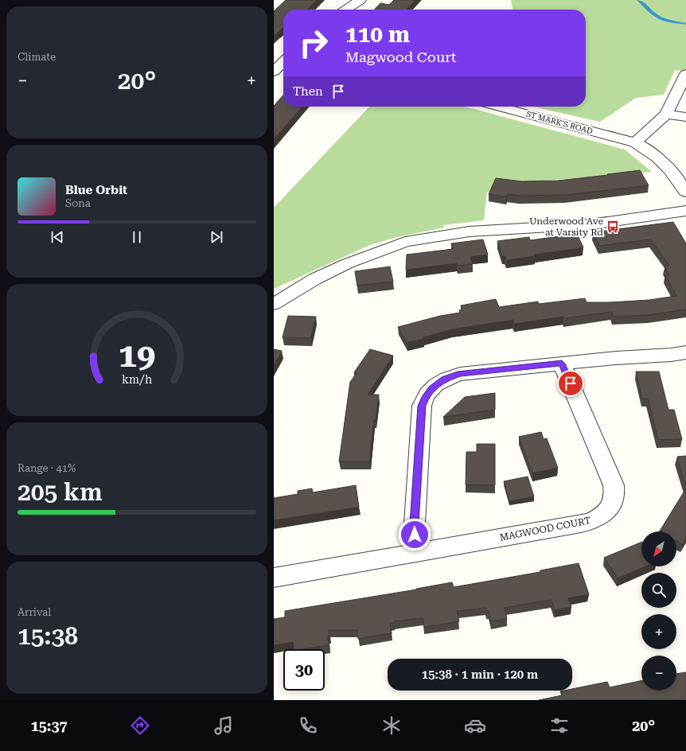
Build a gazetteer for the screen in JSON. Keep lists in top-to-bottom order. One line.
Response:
{"streets":{"street":["ST MARK'S ROAD","MAGWOOD COURT"]},"places":{"bus stop":["Underwood Ave at Varsity Rd"]},"north":"bottom left","page":{"tile":["Climate",["Range · 41%","205 km"],["Arrival","15:38"]],"turn":["110 m","Magwood Court"],"heat":["−","20°","+"],"then":"Then","song":["Blue Orbit","Sona"],"map_buttons":["+","−"],"limit":"30","trip":"15:38 · 1 min · 120 m","tabs":["15:37","20°"],"gauge":["19","km/h"]}}
